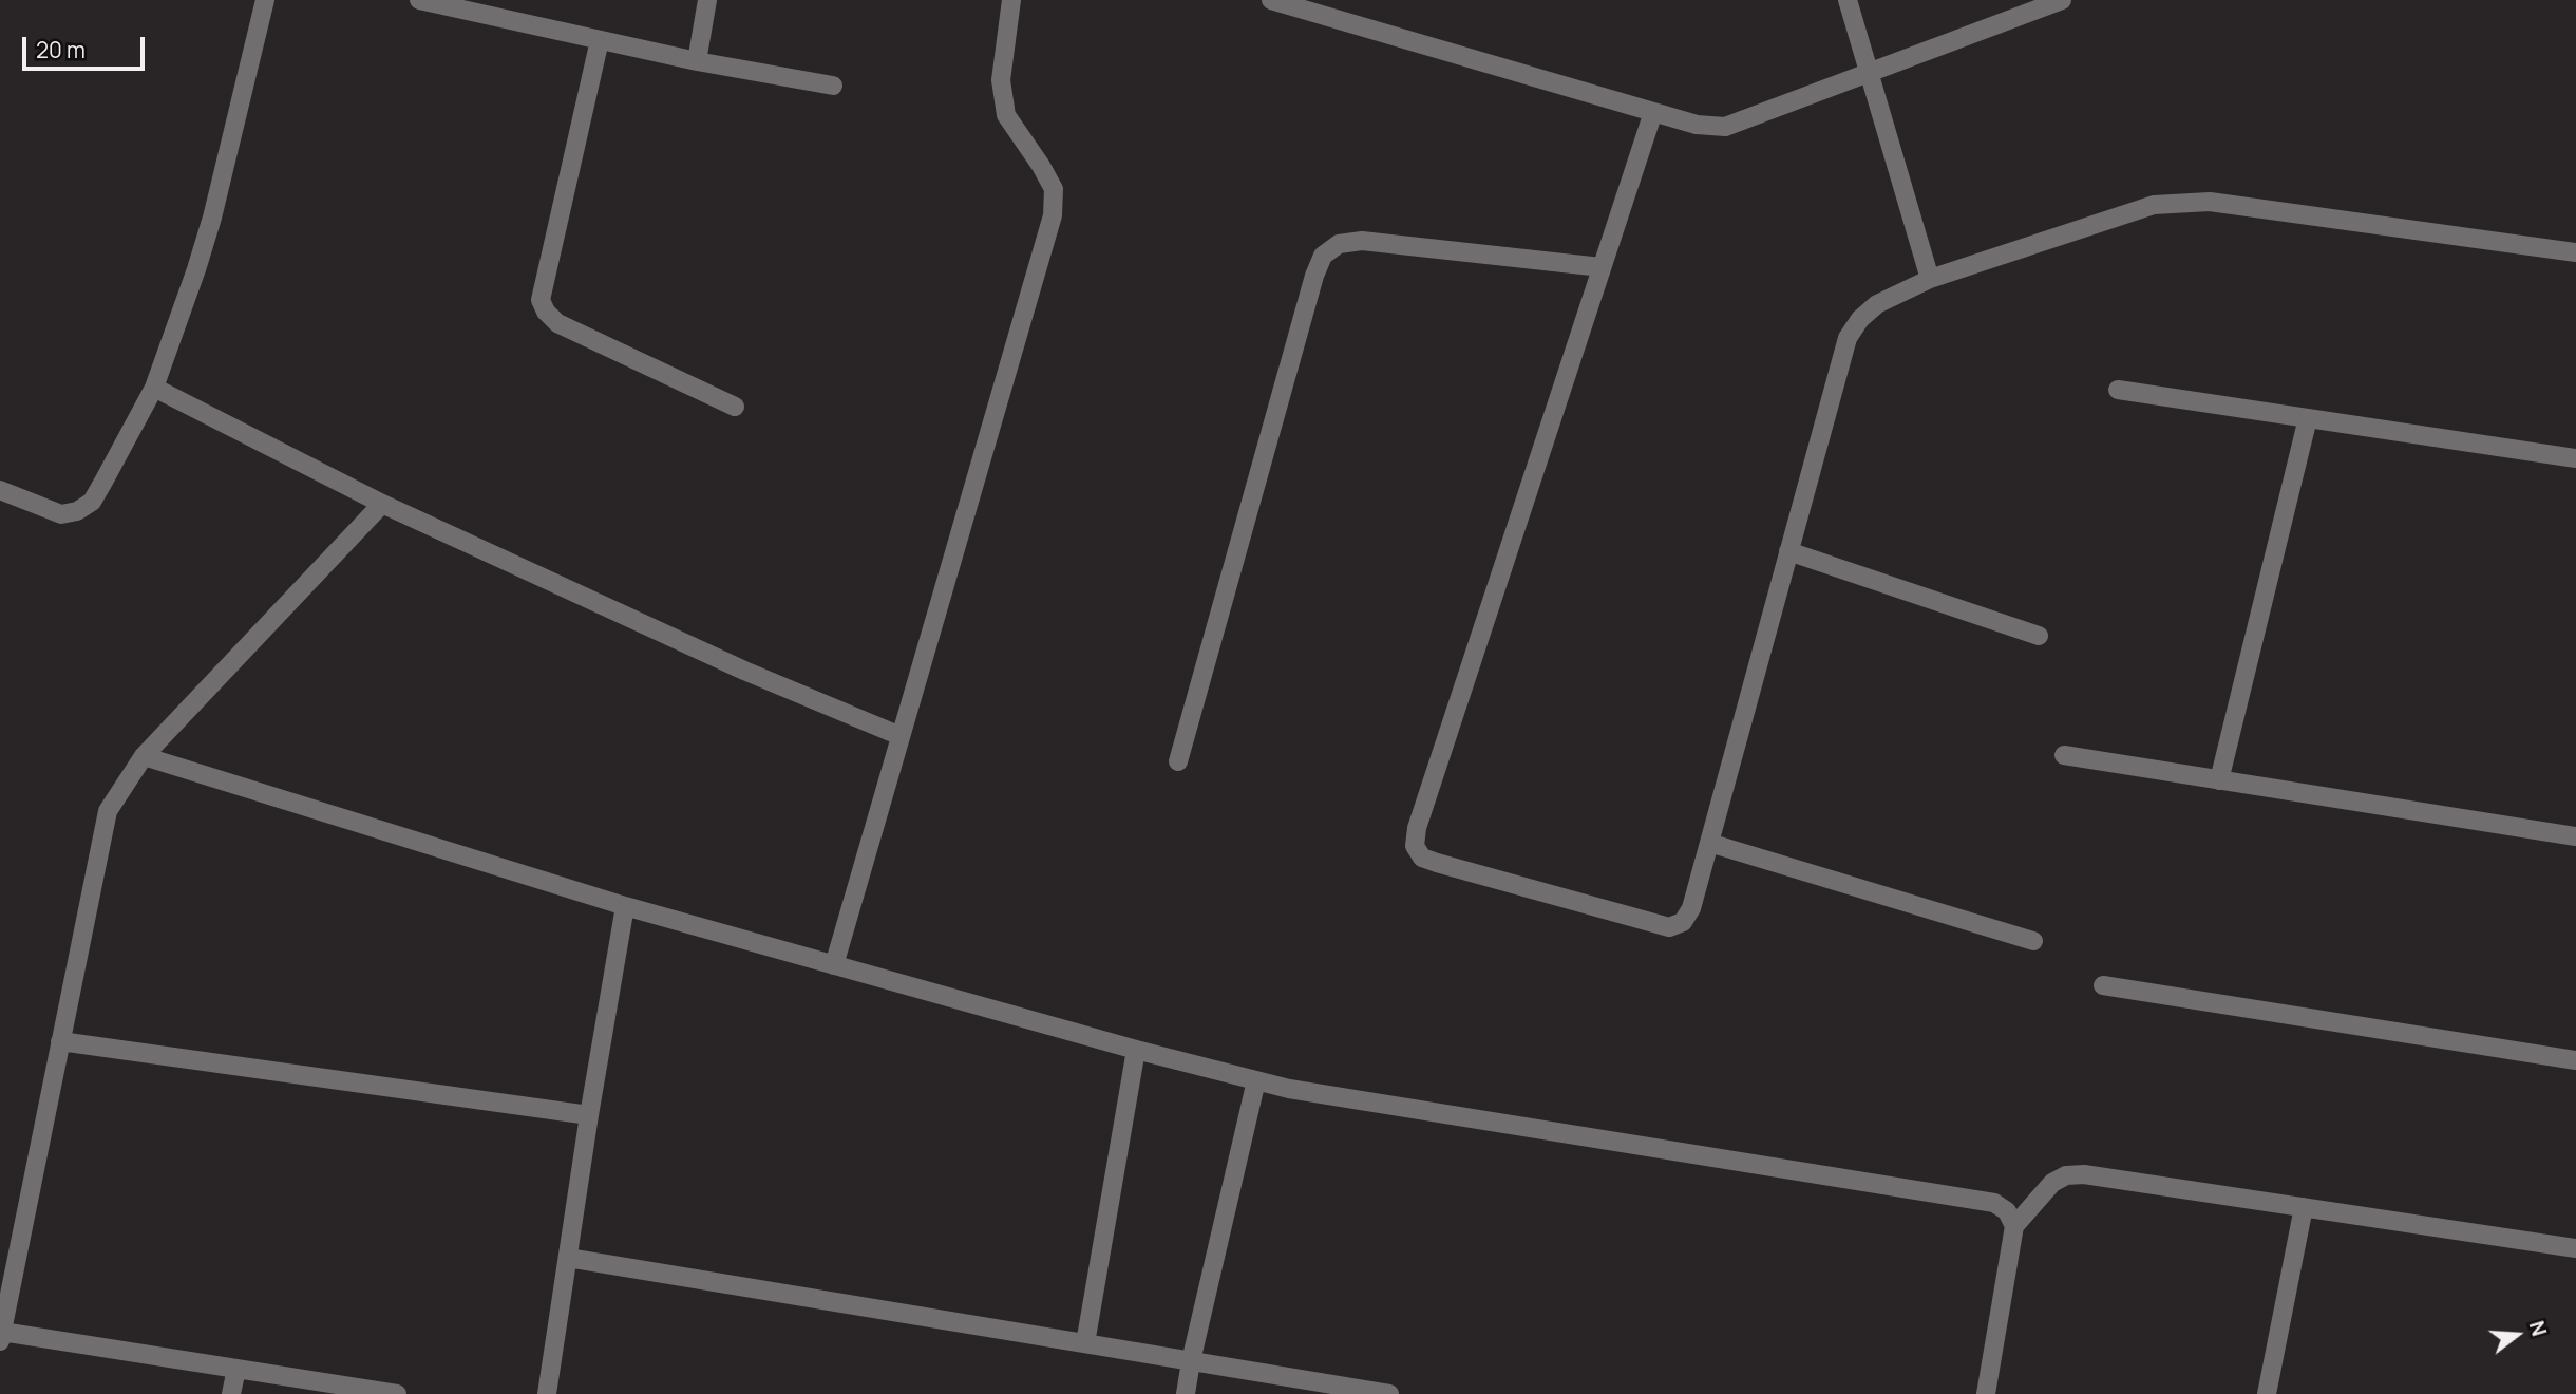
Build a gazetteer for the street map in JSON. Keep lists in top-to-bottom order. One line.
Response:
{"scale_bar":"20 m","north":"right"}
